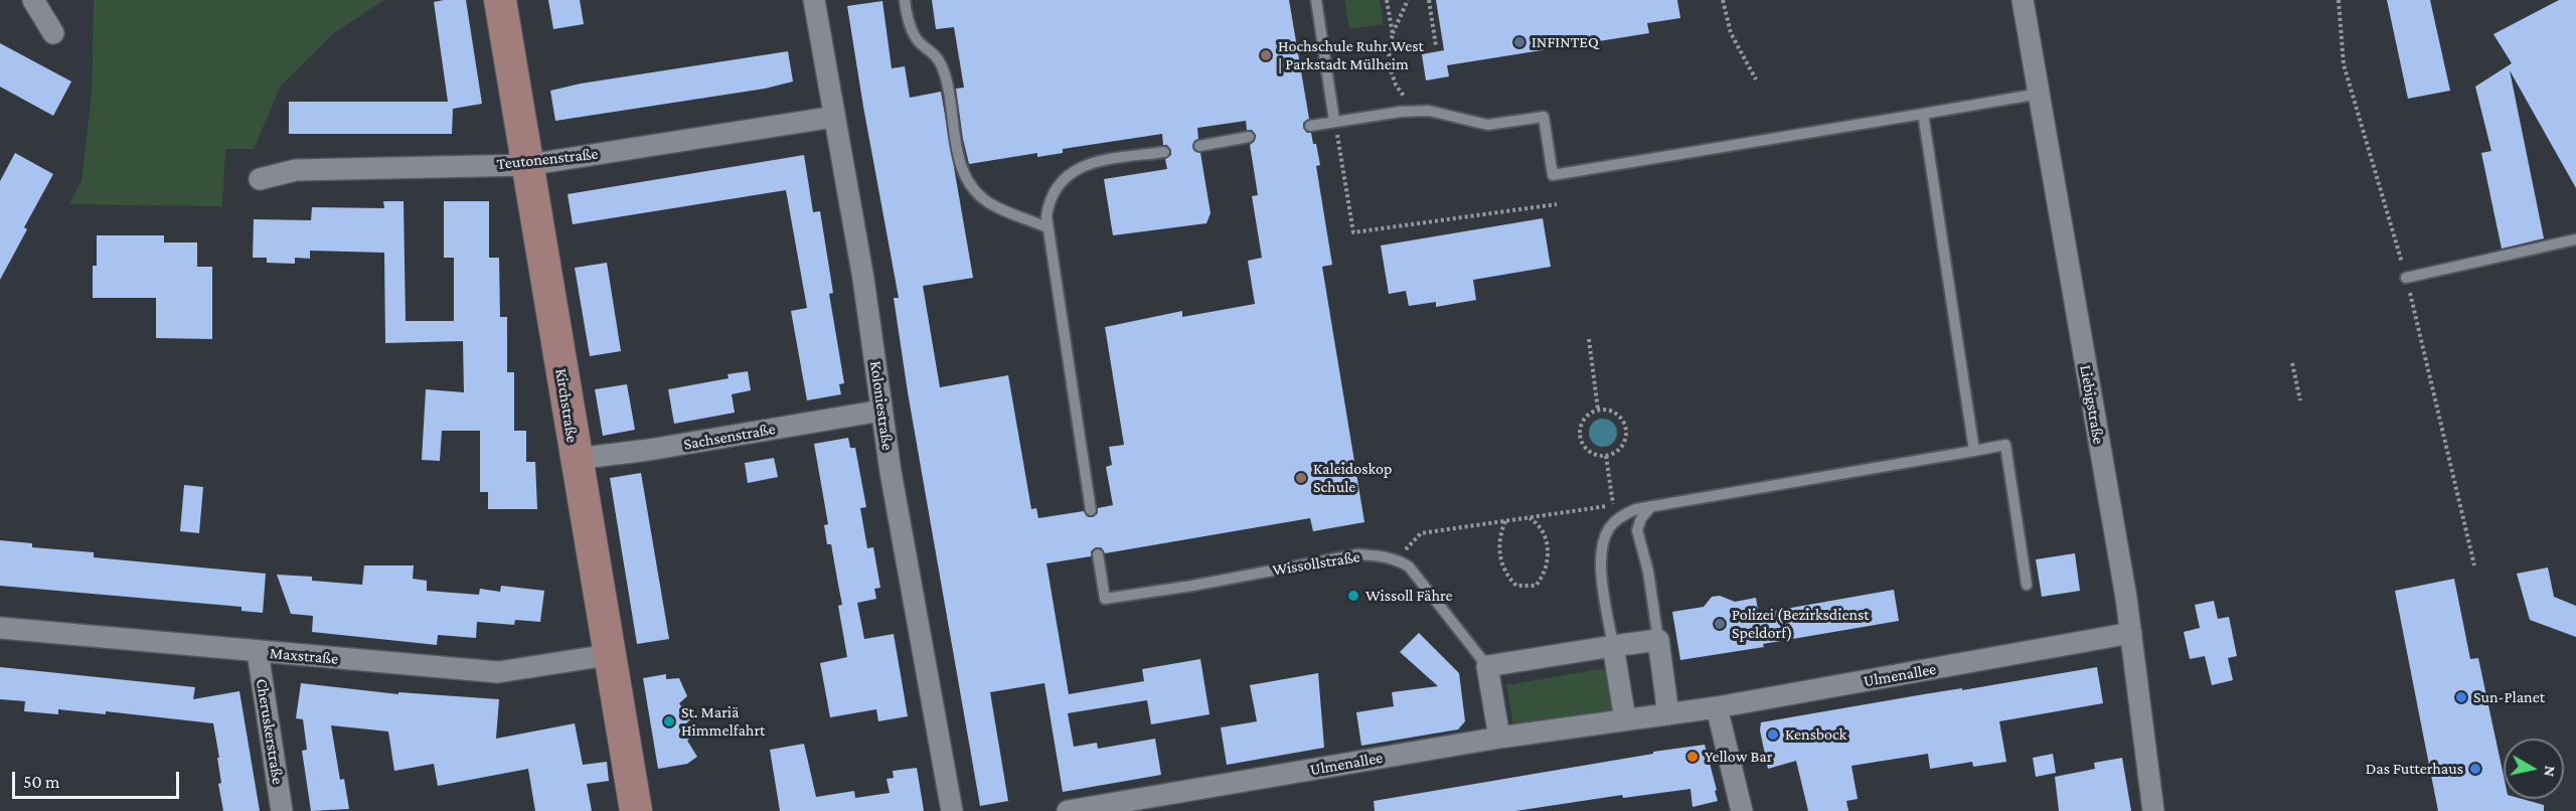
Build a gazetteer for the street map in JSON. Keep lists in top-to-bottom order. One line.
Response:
{"streets":{"street":["Teutonenstraße","Liebigstraße","Kirchstraße","Koloniestraße","Sachsenstraße","Maxstraße","Ulmenallee","Cheruskerstraße"],"lane":["Wissollstraße"]},"crossings":[["Teutonenstraße","Kirchstraße"],["Teutonenstraße","Koloniestraße"],["Liebigstraße","Ulmenallee"],["Kirchstraße","Sachsenstraße"],["Kirchstraße","Maxstraße"],["Koloniestraße","Sachsenstraße"],["Maxstraße","Cheruskerstraße"]],"places":["INFINTEQ","Hochschule Ruhr West | Parkstadt Mülheim","Kaleidoskop Schule","Wissoll Fähre","Polizei (Bezirksdienst Speldorf)","Sun-Planet","St. Mariä Himmelfahrt","Kensbock","Yellow Bar","Das Futterhaus"],"scale_bar":"50 m","north":"right"}
